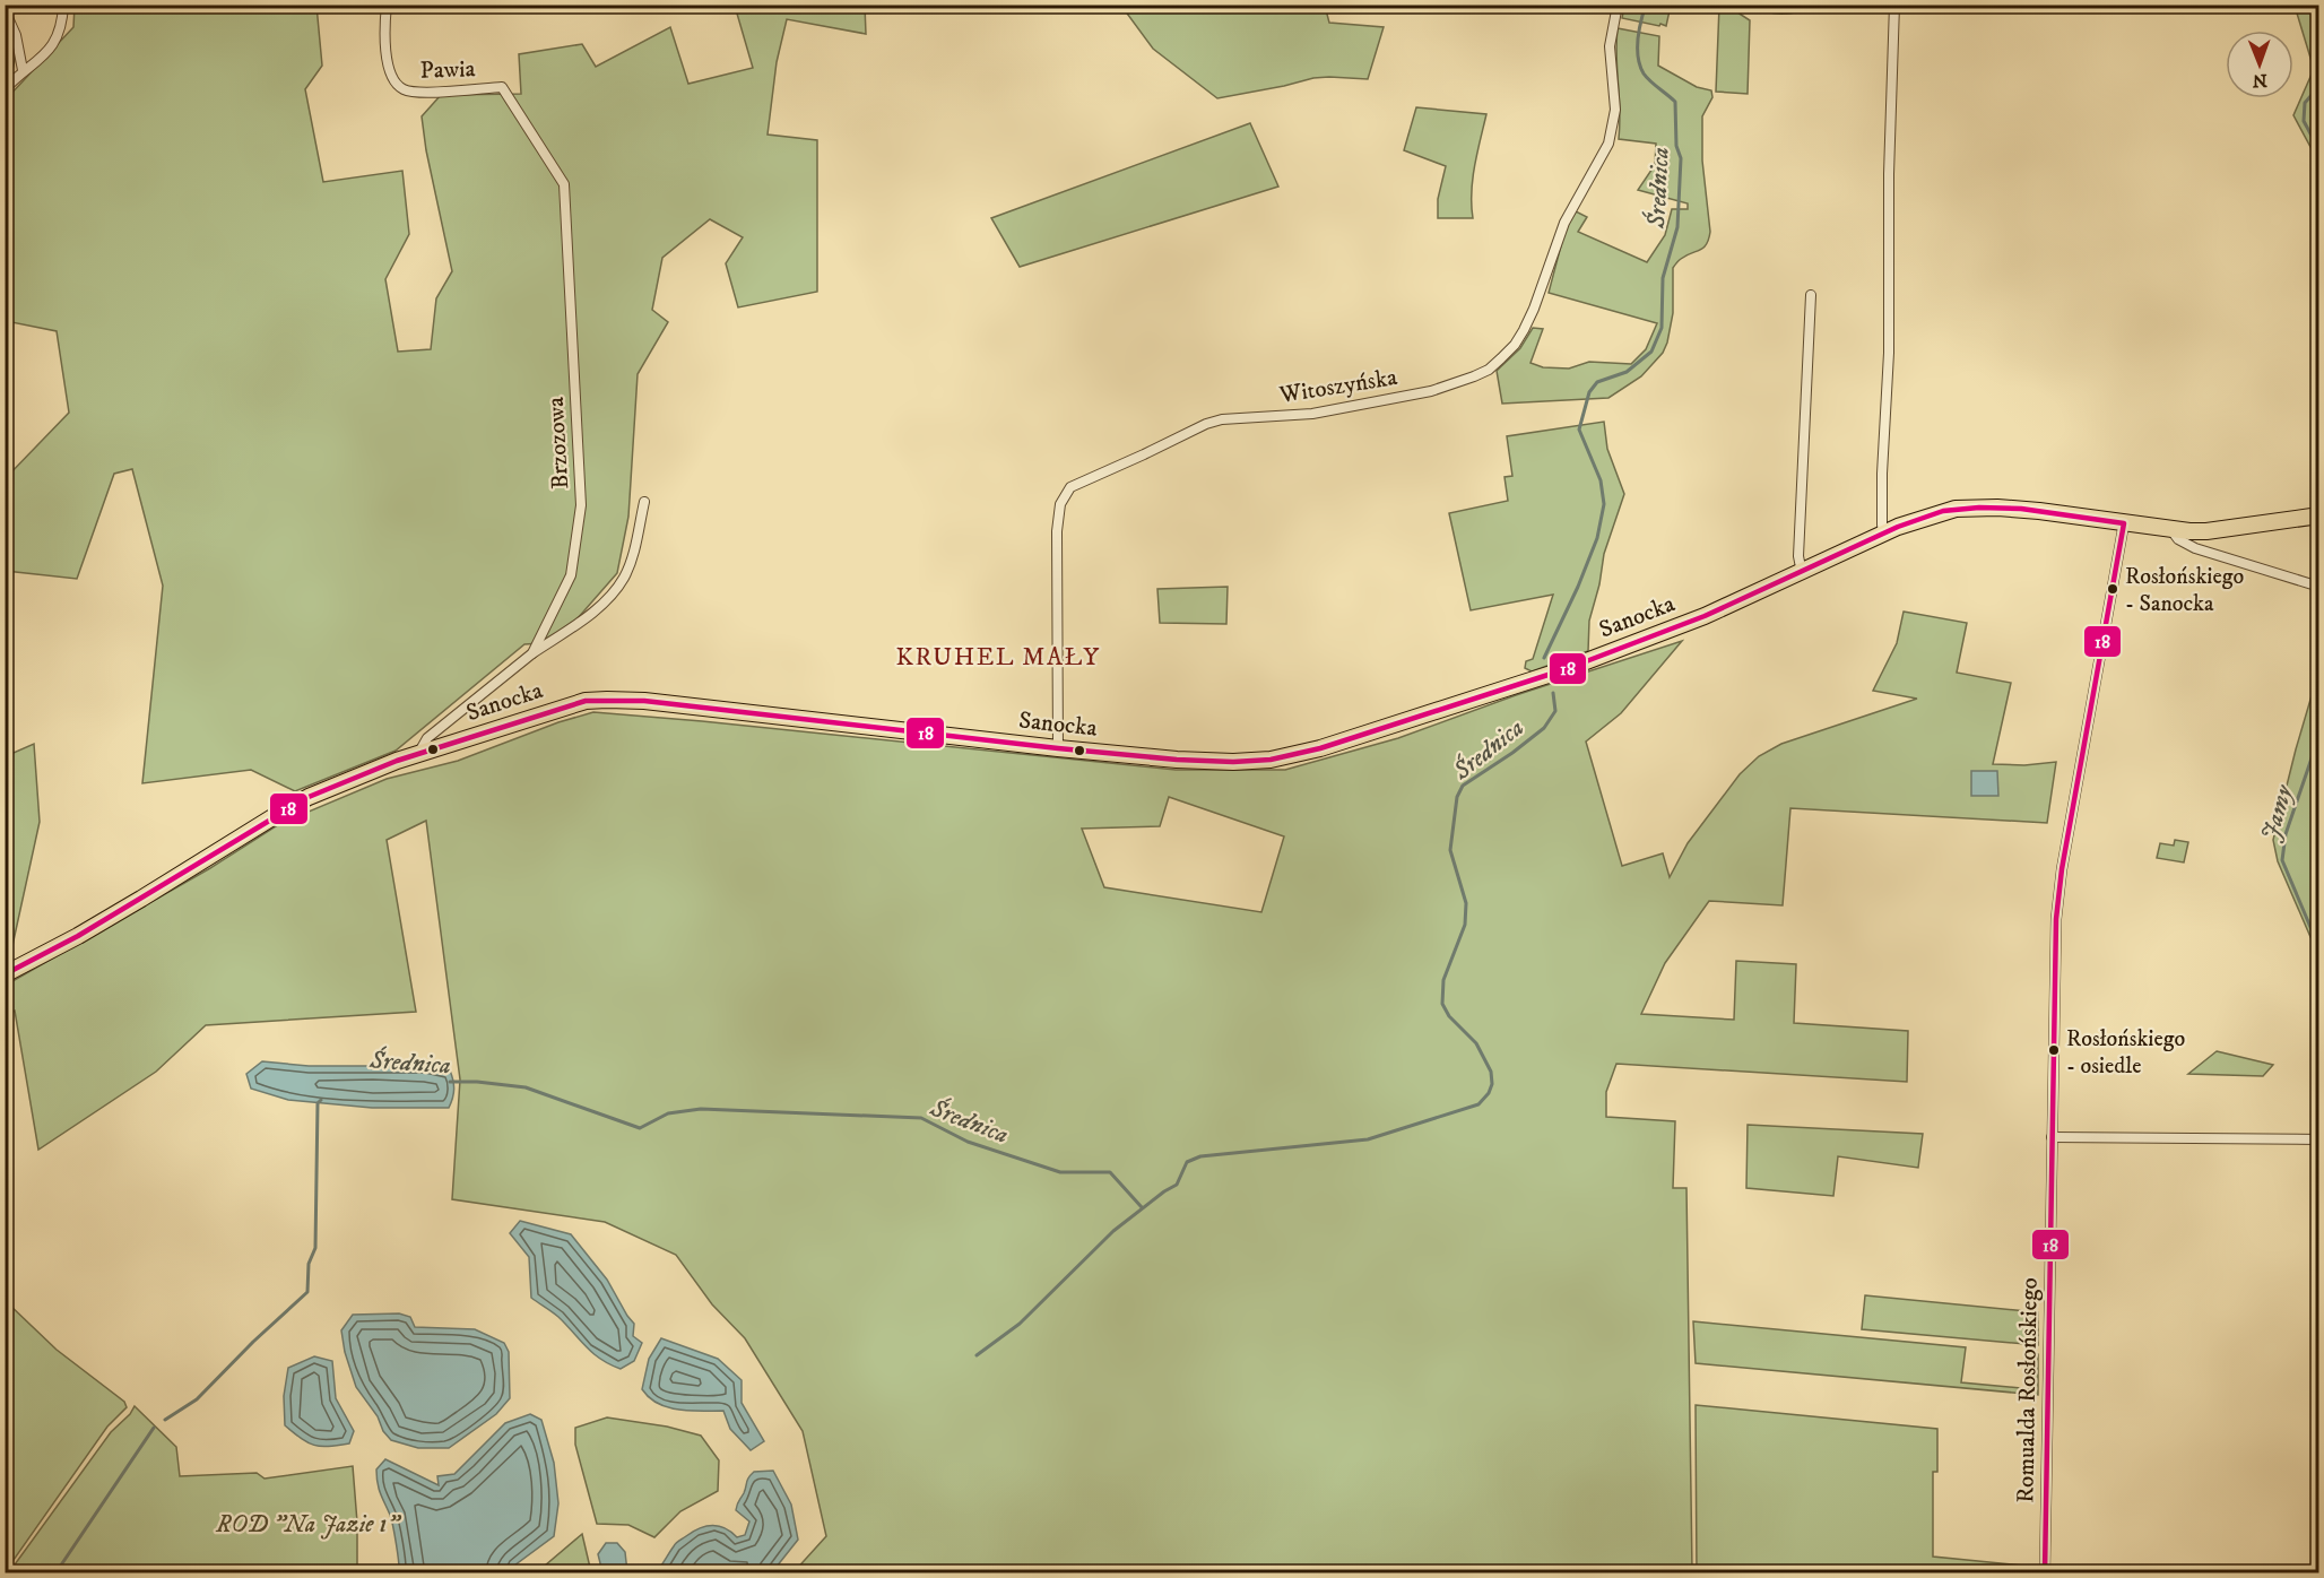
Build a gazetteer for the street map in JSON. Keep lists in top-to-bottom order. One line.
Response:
{"streets":{"main road":["Sanocka"],"street":["Pawia","Witoszyńska","Brzozowa","Romualda Rosłońskiego"]},"crossings":[["Pawia","Brzozowa"],["Witoszyńska","Sanocka"],["Brzozowa","Sanocka"],["Sanocka","Romualda Rosłońskiego"]],"districts":["KRUHEL MAŁY"],"water":["Średnica","Jamy"],"parks":["ROD \"Na Jazie 1\""],"places":["Rosłońskiego - Sanocka","Rosłońskiego - osiedle"],"lines":["transit line 18"],"north":"bottom"}
